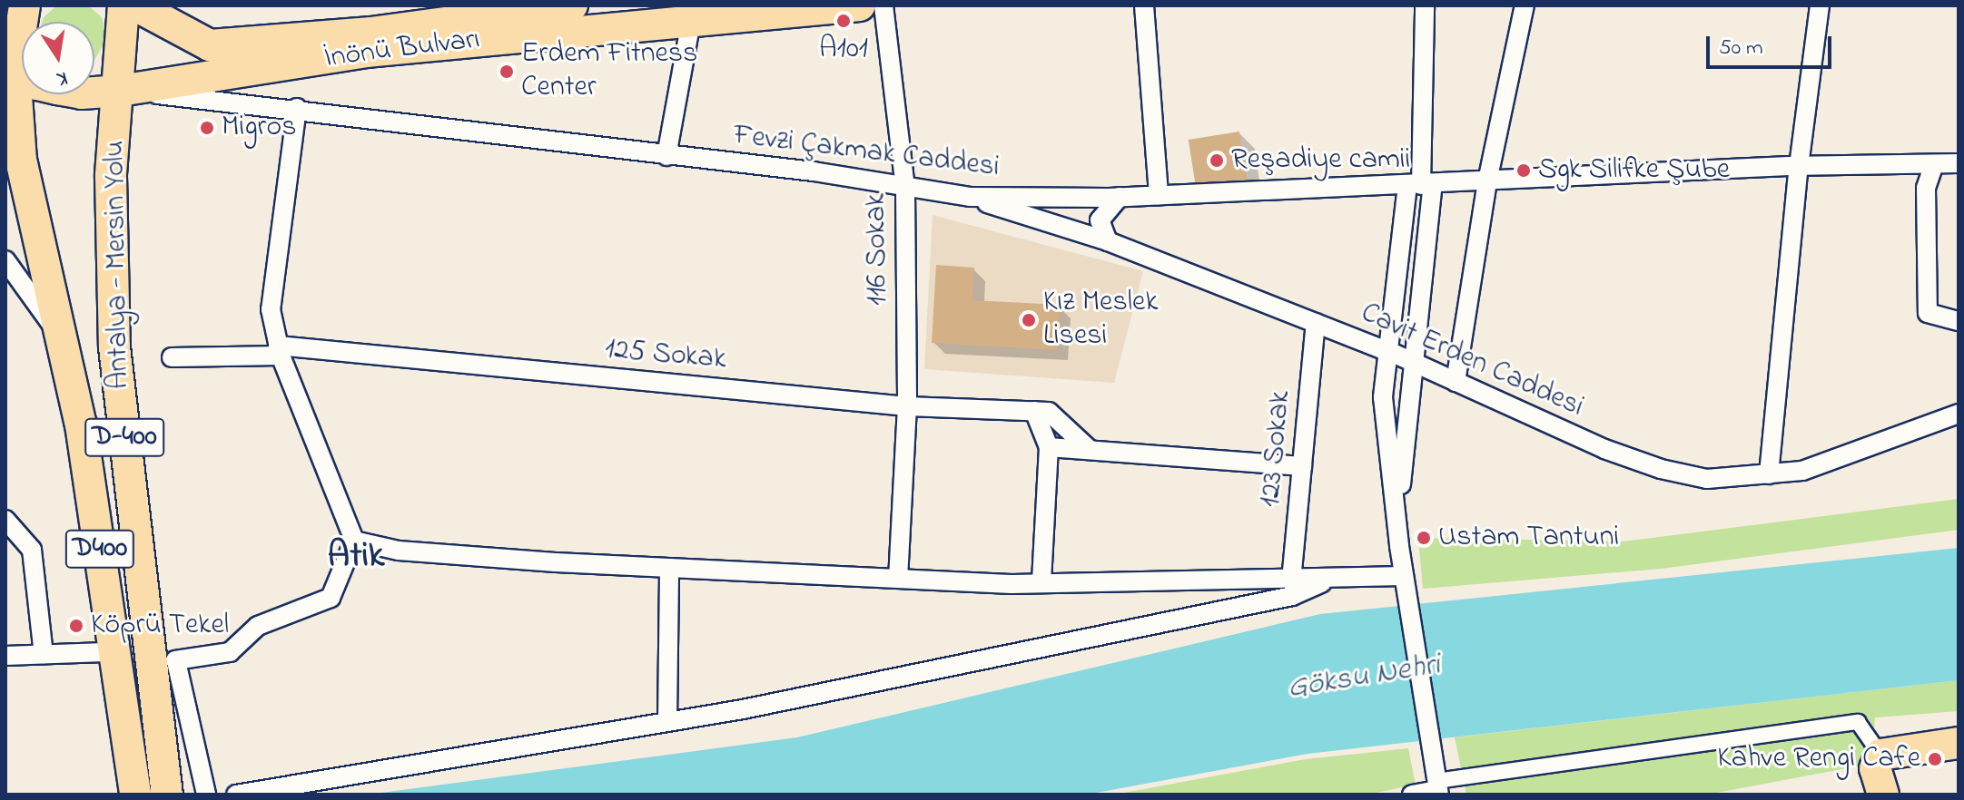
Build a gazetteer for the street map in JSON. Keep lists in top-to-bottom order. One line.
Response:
{"streets":{"main road":["İnönü Bulvarı","Antalya - Mersin Yolu","D-400","D400"],"street":["Fevzi Çakmak Caddesi","116 Sokak","125 Sokak","Cavit Erden Caddesi","123 Sokak"]},"crossings":[["İnönü Bulvarı","Fevzi Çakmak Caddesi"],["İnönü Bulvarı","Antalya - Mersin Yolu"],["Fevzi Çakmak Caddesi","116 Sokak"],["Fevzi Çakmak Caddesi","Antalya - Mersin Yolu"],["Fevzi Çakmak Caddesi","Cavit Erden Caddesi"],["116 Sokak","125 Sokak"],["Cavit Erden Caddesi","123 Sokak"]],"districts":["Atik"],"water":["Göksu Nehri"],"places":["A101","Erdem Fitness Center","Migros","Reşadiye camii","Sgk Silifke Şube","Kız Meslek Lisesi","Ustam Tantuni","Köprü Tekel","Kahve Rengi Cafe"],"scale_bar":"50 m","north":"bottom"}
